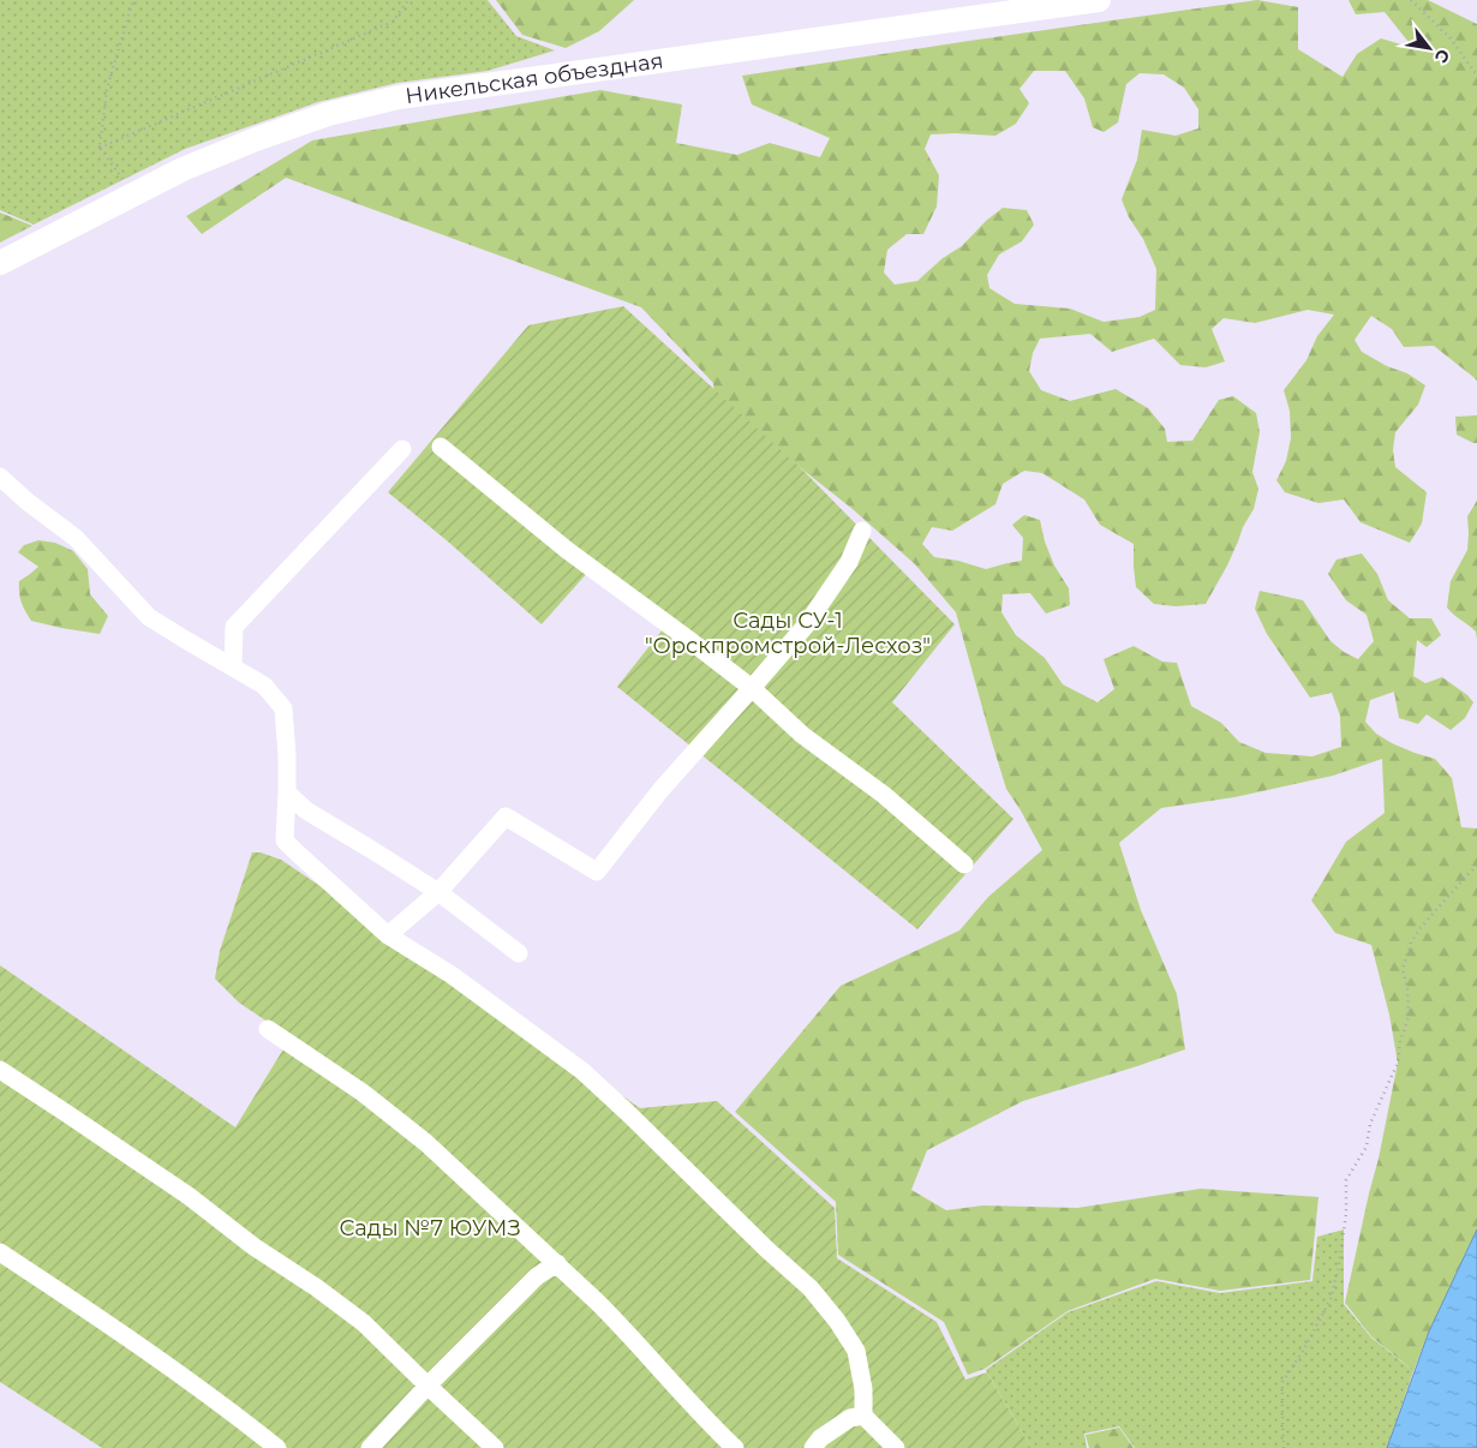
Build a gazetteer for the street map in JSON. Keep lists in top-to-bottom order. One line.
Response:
{"streets":{"main road":["Никельская объездная"]},"parks":["Сады СУ-1 \"Орскпромстрой-Лесхоз\"","Сады №7 ЮУМЗ"],"north":"bottom right"}
